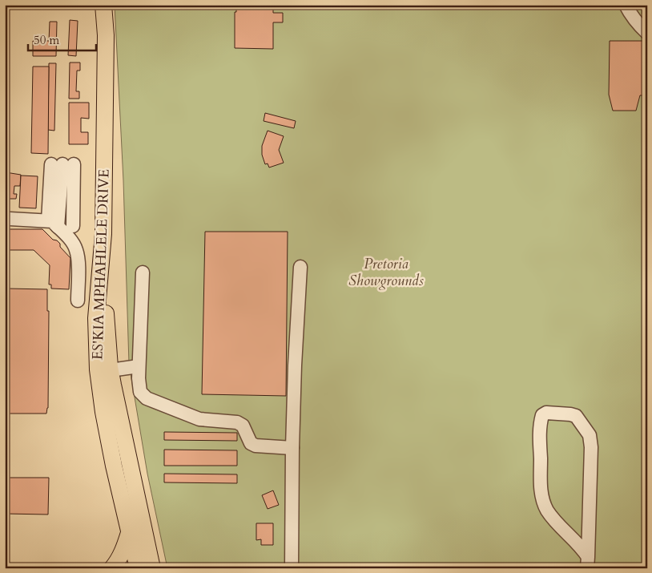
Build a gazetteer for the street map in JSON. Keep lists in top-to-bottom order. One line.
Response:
{"streets":{"main road":["ES'KIA MPHAHLELE DRIVE"]},"parks":["Pretoria Showgrounds"],"scale_bar":"50 m"}
